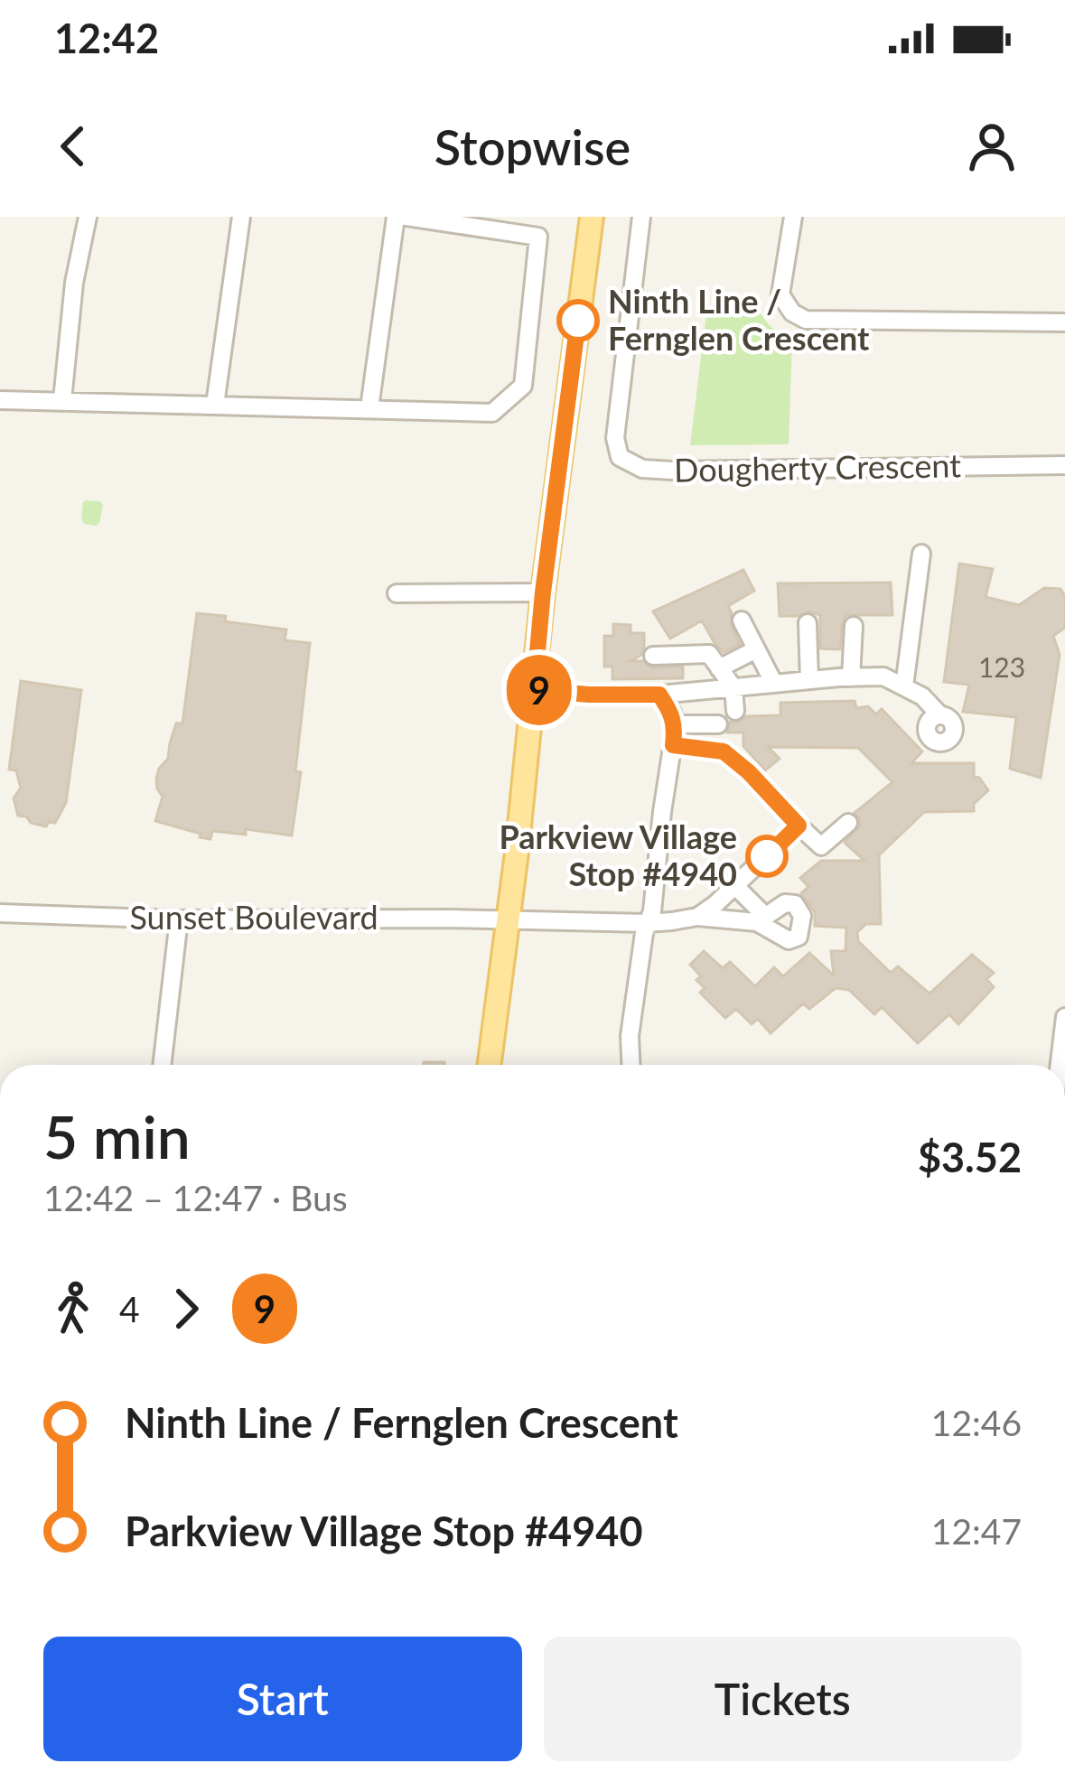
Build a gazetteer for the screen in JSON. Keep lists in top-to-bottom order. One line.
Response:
{"streets":{"street":["Dougherty Crescent","Sunset Boulevard"]},"places":["Ninth Line / Fernglen Crescent","Parkview Village Stop #4940"],"lines":["bus line 9"],"house_numbers":["123"],"page":{"status":"12:42","header":"Stopwise","on_map":"9","heading":["5 min","12:42 – 12:47 · Bus","$3.52"],"legs":["4","9"],"list":[{"name":"Ninth Line / Fernglen Crescent","value":"12:46"},{"name":"Parkview Village Stop #4940","value":"12:47"}],"buttons":["Start","Tickets"]}}
